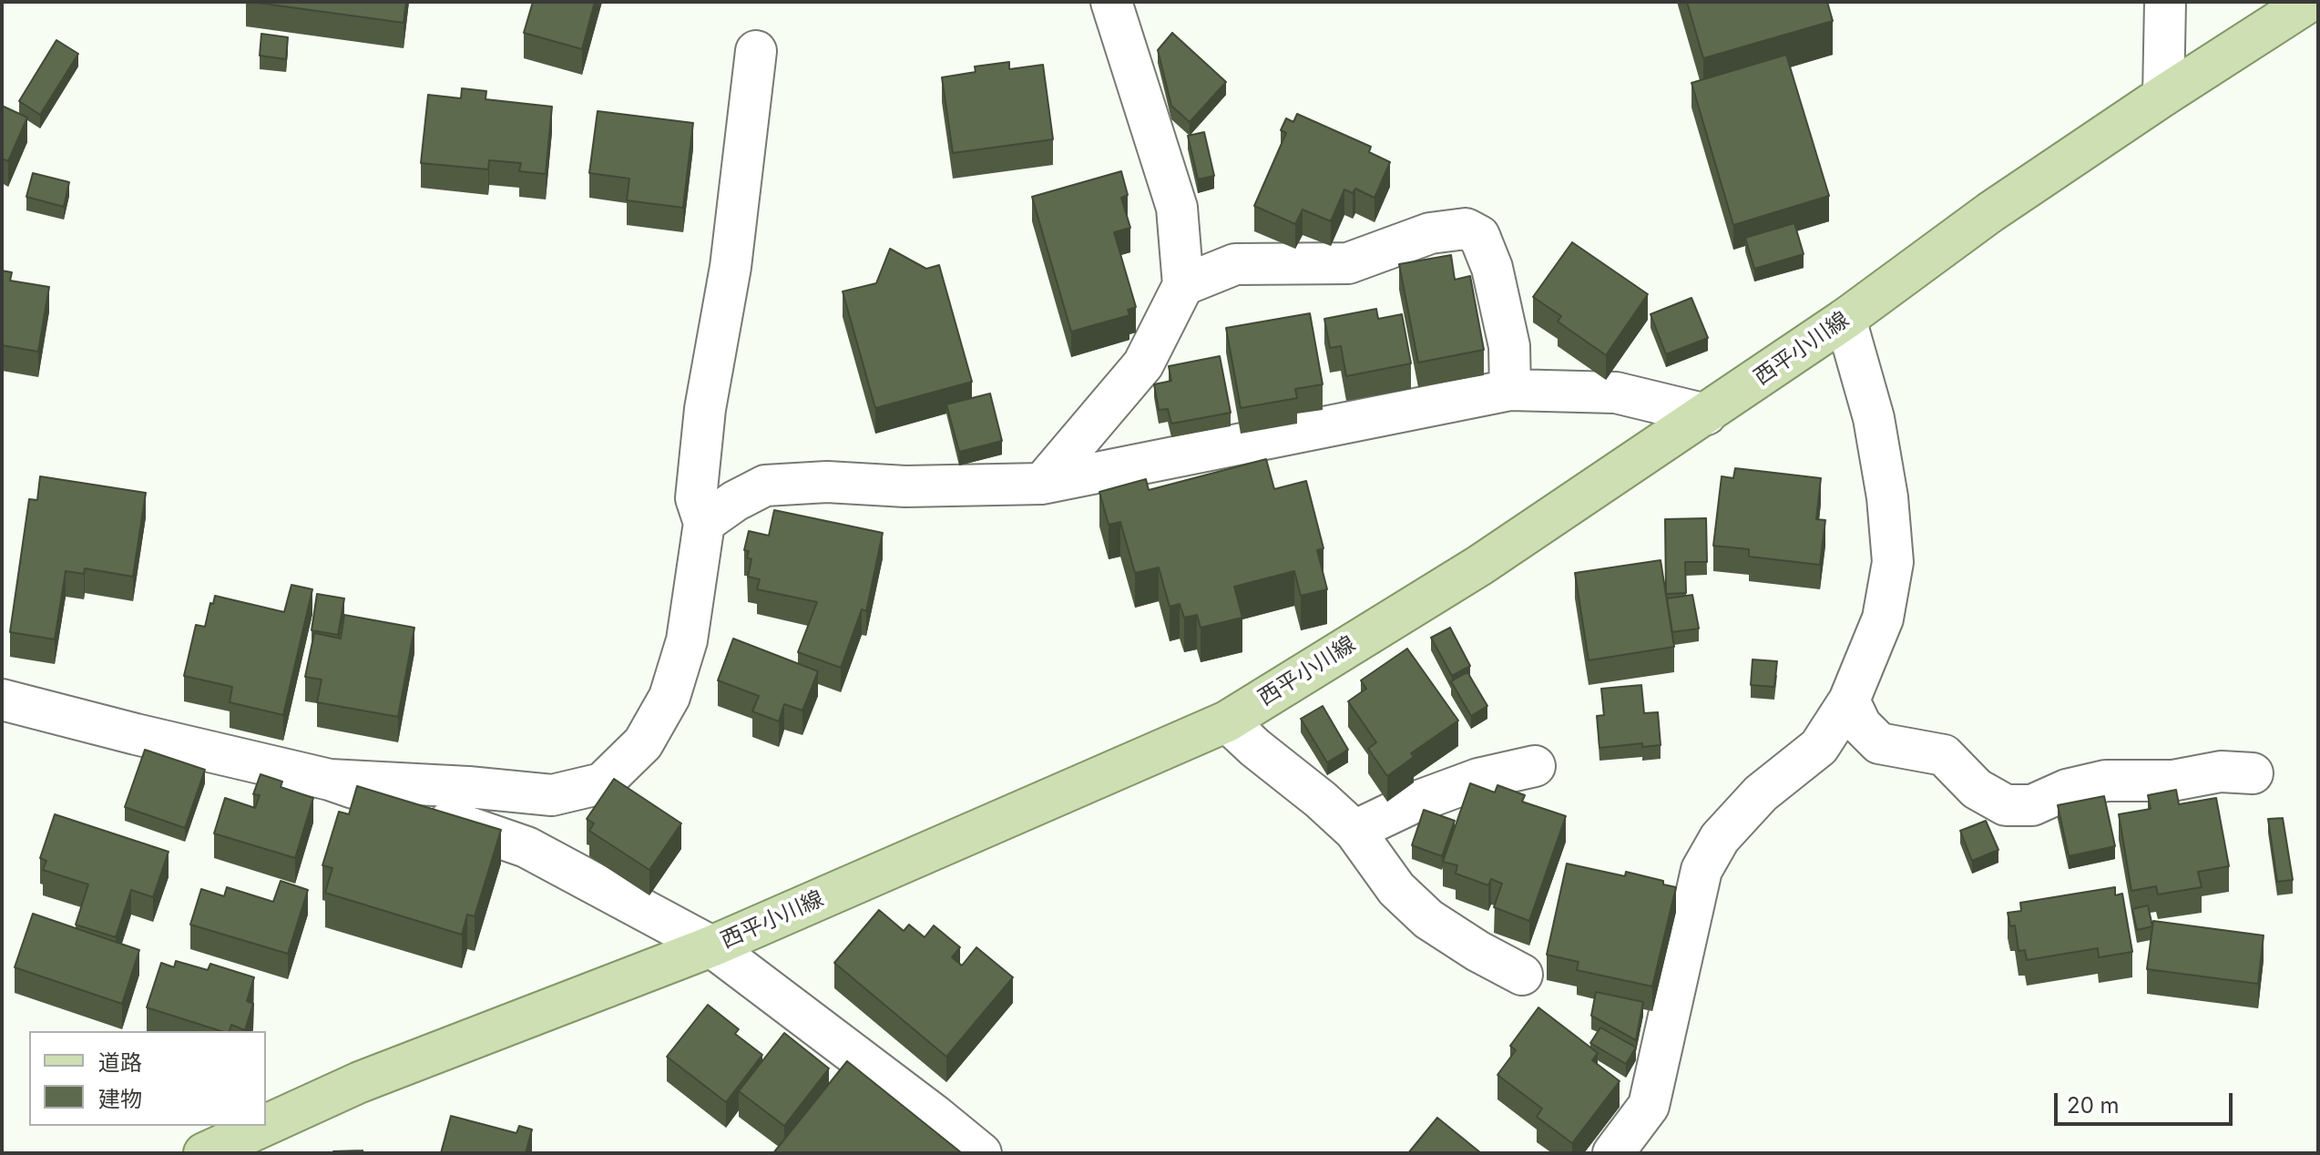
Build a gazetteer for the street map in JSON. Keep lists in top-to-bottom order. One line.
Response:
{"streets":{"main road":["西平小川線"]},"legend":["道路","建物"],"scale_bar":"20 m"}
